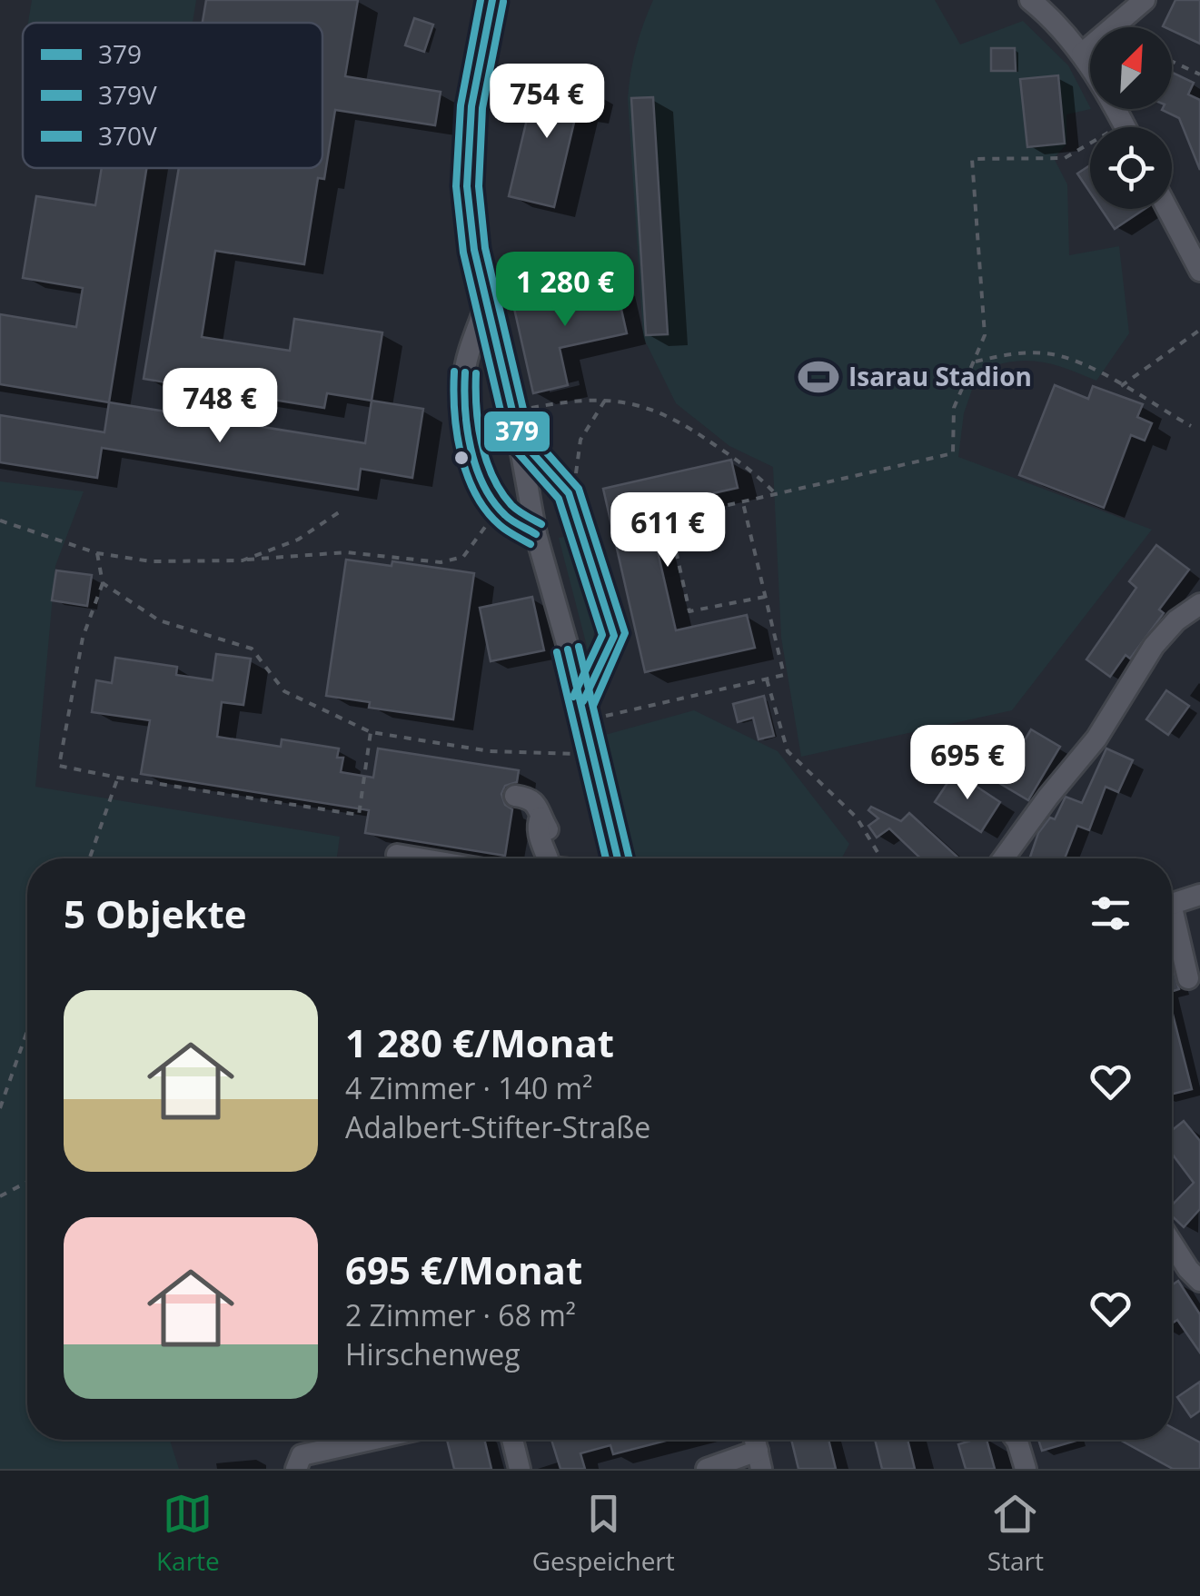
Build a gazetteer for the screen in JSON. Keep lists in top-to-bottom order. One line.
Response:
{"places":{"sports":["Isarau Stadion"]},"lines":["transit line 379","transit line 379V","transit line 370V"],"legend":["379","379V","370V"],"north":"top right","page":{"price":["754 €","1 280 €","748 €","611 €","695 €"],"heading":"5 Objekte","list":[{"name":"1 280 €/Monat","note":"4 Zimmer · 140 m² · Adalbert-Stifter-Straße"},{"name":"695 €/Monat","note":"2 Zimmer · 68 m² · Hirschenweg"}],"tabs":["Karte","Gespeichert","Start"]}}
